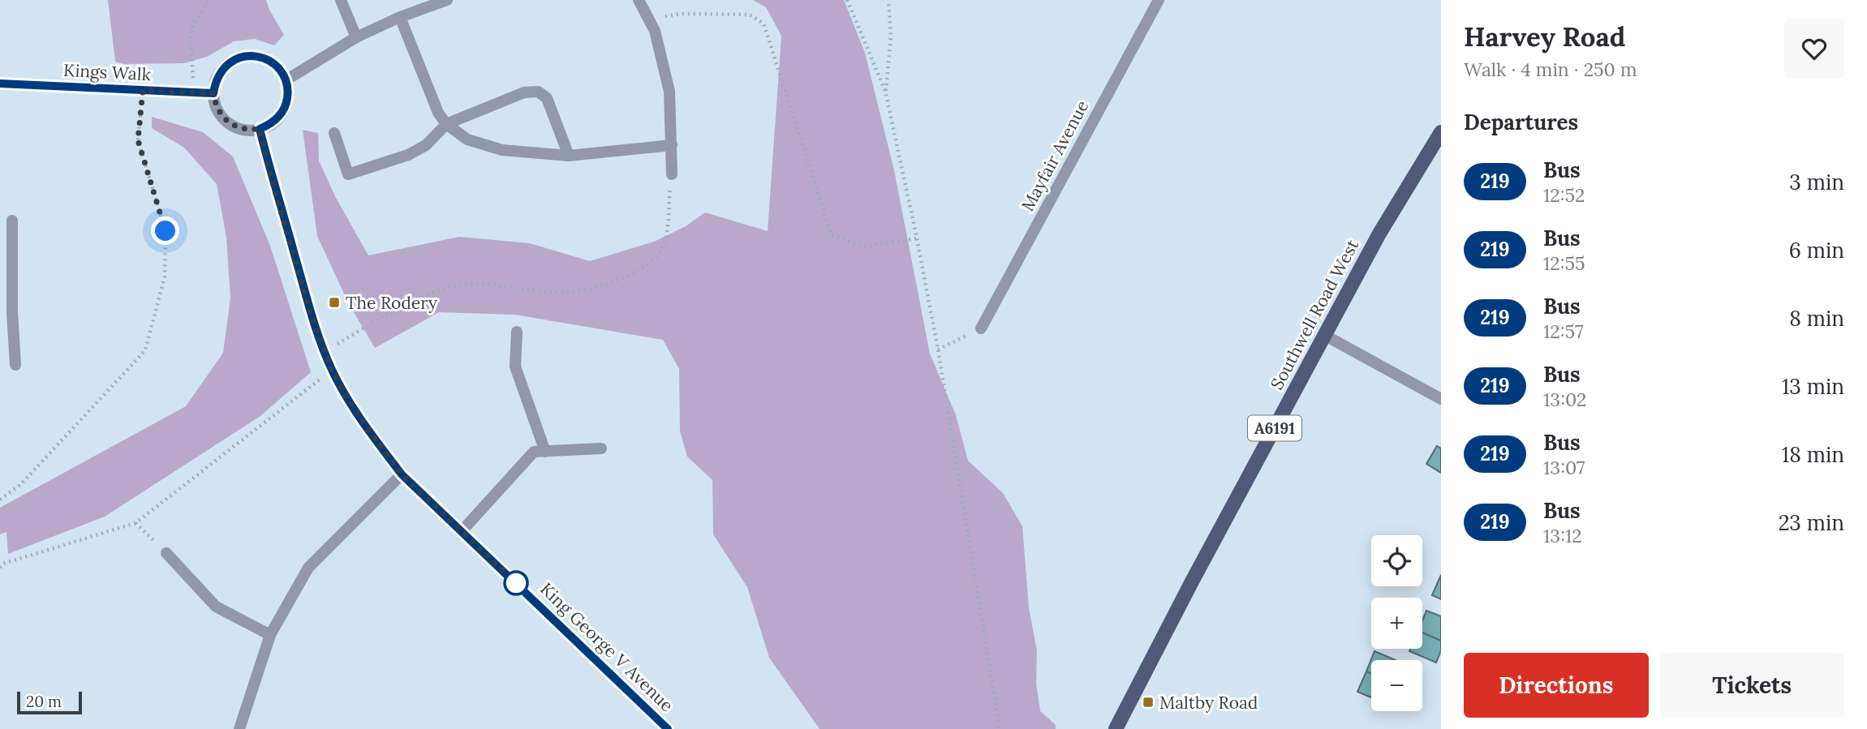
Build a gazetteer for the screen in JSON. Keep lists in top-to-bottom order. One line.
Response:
{"streets":{"main road":["Southwell Road West","A6191"],"street":["Kings Walk","Mayfair Avenue","King George V Avenue"]},"crossings":[["Kings Walk","King George V Avenue"]],"places":{"transit":["The Rodery","Maltby Road"]},"lines":["bus line 219"],"scale_bar":"20 m","page":{"heading":[["Harvey Road","Walk · 4 min · 250 m"],"Departures"],"list":[{"mark":"219","name":"Bus","note":"12:52","value":"3 min"},{"mark":"219","name":"Bus","note":"12:55","value":"6 min"},{"mark":"219","name":"Bus","note":"12:57","value":"8 min"},{"mark":"219","name":"Bus","note":"13:02","value":"13 min"},{"mark":"219","name":"Bus","note":"13:07","value":"18 min"},{"mark":"219","name":"Bus","note":"13:12","value":"23 min"}],"map_buttons":["+","−"],"buttons":["Directions","Tickets"],"scale":"20 m"}}
